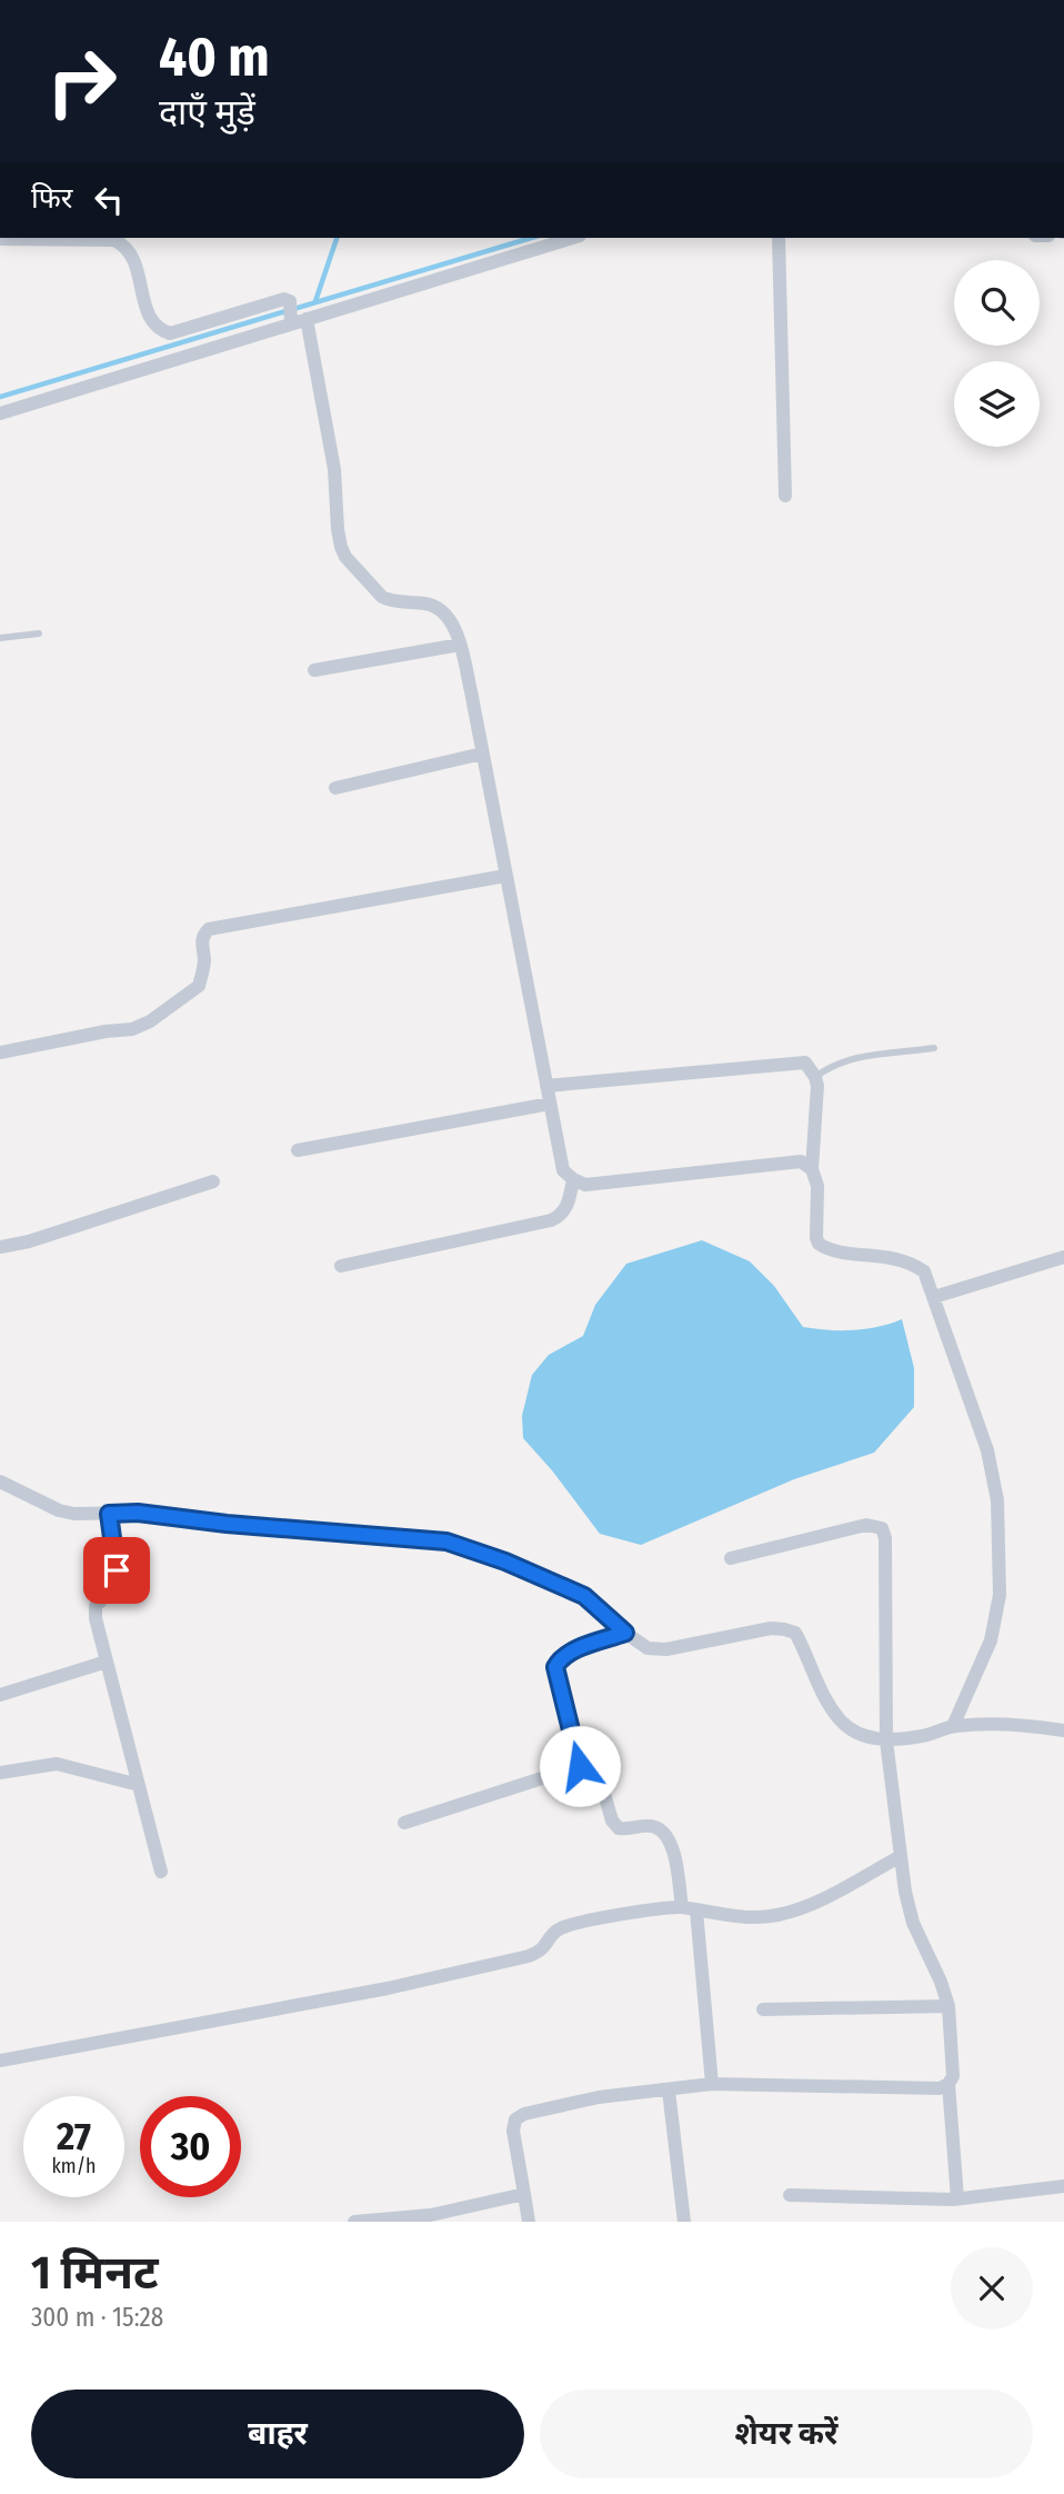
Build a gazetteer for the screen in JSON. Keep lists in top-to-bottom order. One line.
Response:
{"page":{"turn":["40 m","दाएँ मुड़ें"],"then":"फिर","speed":"27 km/h","limit":"30","heading":["1 मिनट","300 m · 15:28"],"buttons":["बाहर","शेयर करें"]}}
